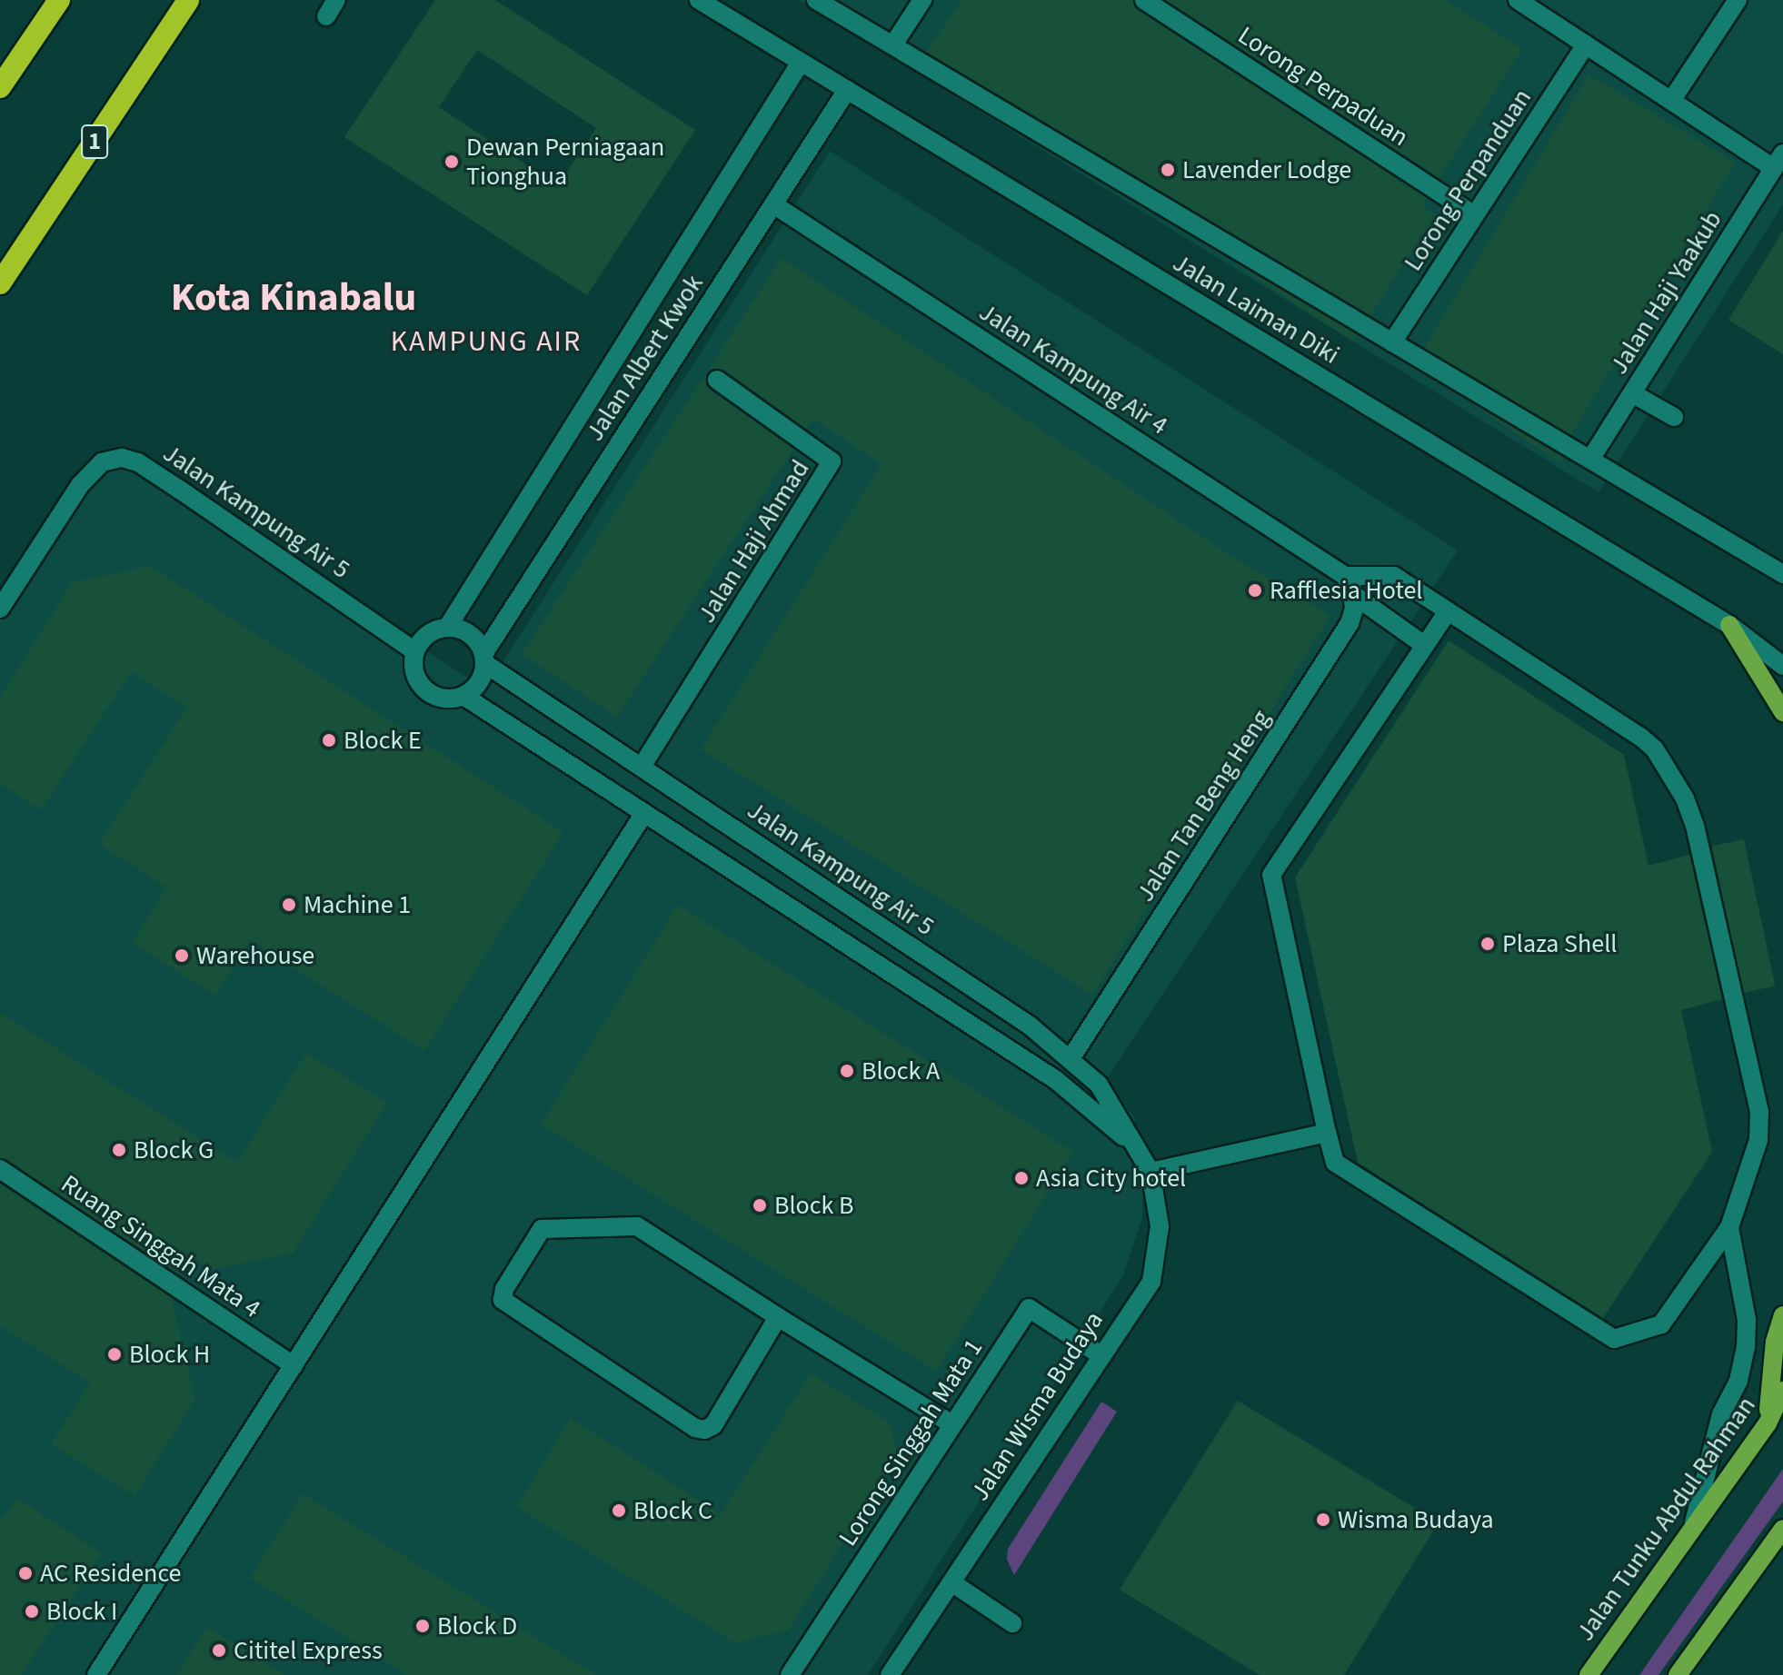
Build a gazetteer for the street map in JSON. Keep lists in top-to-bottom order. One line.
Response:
{"streets":{"highway":["1"],"main road":["Jalan Tunku Abdul Rahman"],"street":["Lorong Perpaduan","Lorong Perpanduan","Jalan Haji Yaakub","Jalan Laiman Diki","Jalan Albert Kwok","Jalan Kampung Air 4","Jalan Kampung Air 5","Jalan Haji Ahmad","Jalan Tan Beng Heng","Ruang Singgah Mata 4","Jalan Wisma Budaya","Lorong Singgah Mata 1"]},"crossings":[["Lorong Perpaduan","Lorong Perpanduan"],["Lorong Perpanduan","Jalan Laiman Diki"],["Jalan Haji Yaakub","Jalan Laiman Diki"],["Jalan Laiman Diki","Jalan Albert Kwok"],["Jalan Albert Kwok","Jalan Kampung Air 4"],["Jalan Albert Kwok","Jalan Kampung Air 5"],["Jalan Kampung Air 5","Jalan Haji Ahmad"],["Jalan Kampung Air 5","Jalan Tan Beng Heng"],["Jalan Kampung Air 5","Jalan Wisma Budaya"],["Jalan Wisma Budaya","Lorong Singgah Mata 1"]],"districts":["Kota Kinabalu","KAMPUNG AIR"],"places":["Dewan Perniagaan Tionghua","Lavender Lodge","Rafflesia Hotel","Block E","Machine 1","Plaza Shell","Warehouse","Block A","Block G","Asia City hotel","Block B","Block H","Block C","Wisma Budaya","AC Residence","Block I","Block D","Cititel Express"]}
